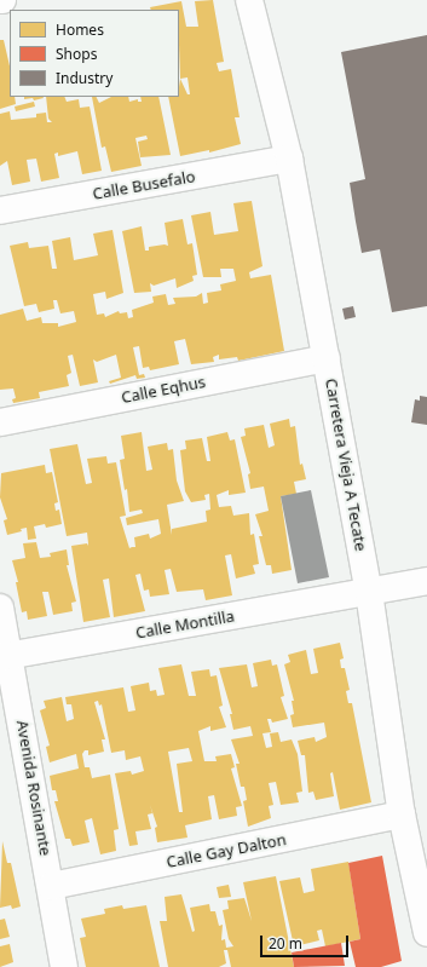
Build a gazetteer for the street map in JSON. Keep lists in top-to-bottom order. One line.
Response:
{"streets":{"street":["Calle Busefalo","Calle Eqhus","Carretera Vieja A Tecate","Calle Montilla","Avenida Rosinante","Calle Gay Dalton"]},"crossings":[["Calle Busefalo","Carretera Vieja A Tecate"],["Calle Eqhus","Carretera Vieja A Tecate"],["Carretera Vieja A Tecate","Calle Montilla"],["Carretera Vieja A Tecate","Calle Gay Dalton"],["Calle Montilla","Avenida Rosinante"],["Avenida Rosinante","Calle Gay Dalton"]],"legend":["Homes","Shops","Industry"],"scale_bar":"20 m"}
